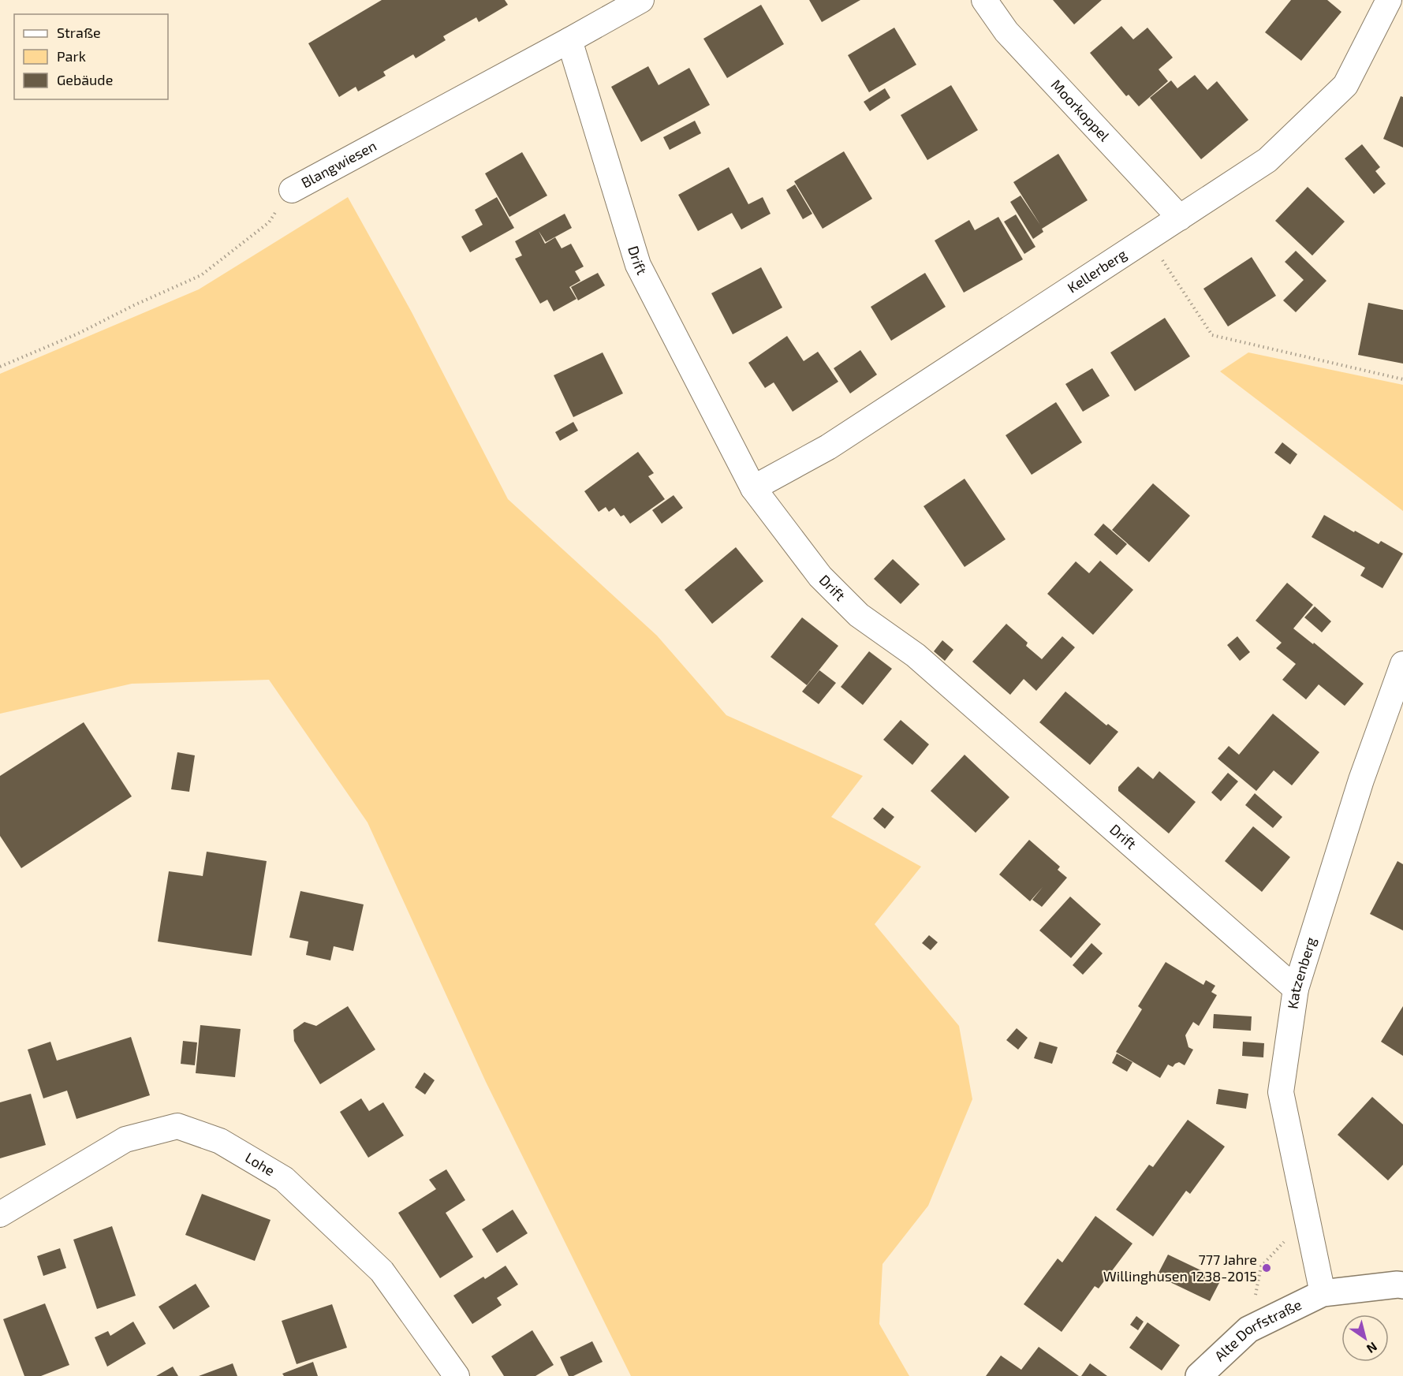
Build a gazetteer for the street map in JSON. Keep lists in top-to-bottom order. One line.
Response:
{"streets":{"street":["Moorkoppel","Blangwiesen","Drift","Kellerberg","Katzenberg","Lohe","Alte Dorfstraße"]},"crossings":[["Moorkoppel","Kellerberg"],["Blangwiesen","Drift"],["Drift","Kellerberg"],["Drift","Katzenberg"],["Katzenberg","Alte Dorfstraße"]],"places":["777 Jahre Willinghusen 1238-2015"],"legend":["Straße","Park","Gebäude"],"north":"bottom right"}
